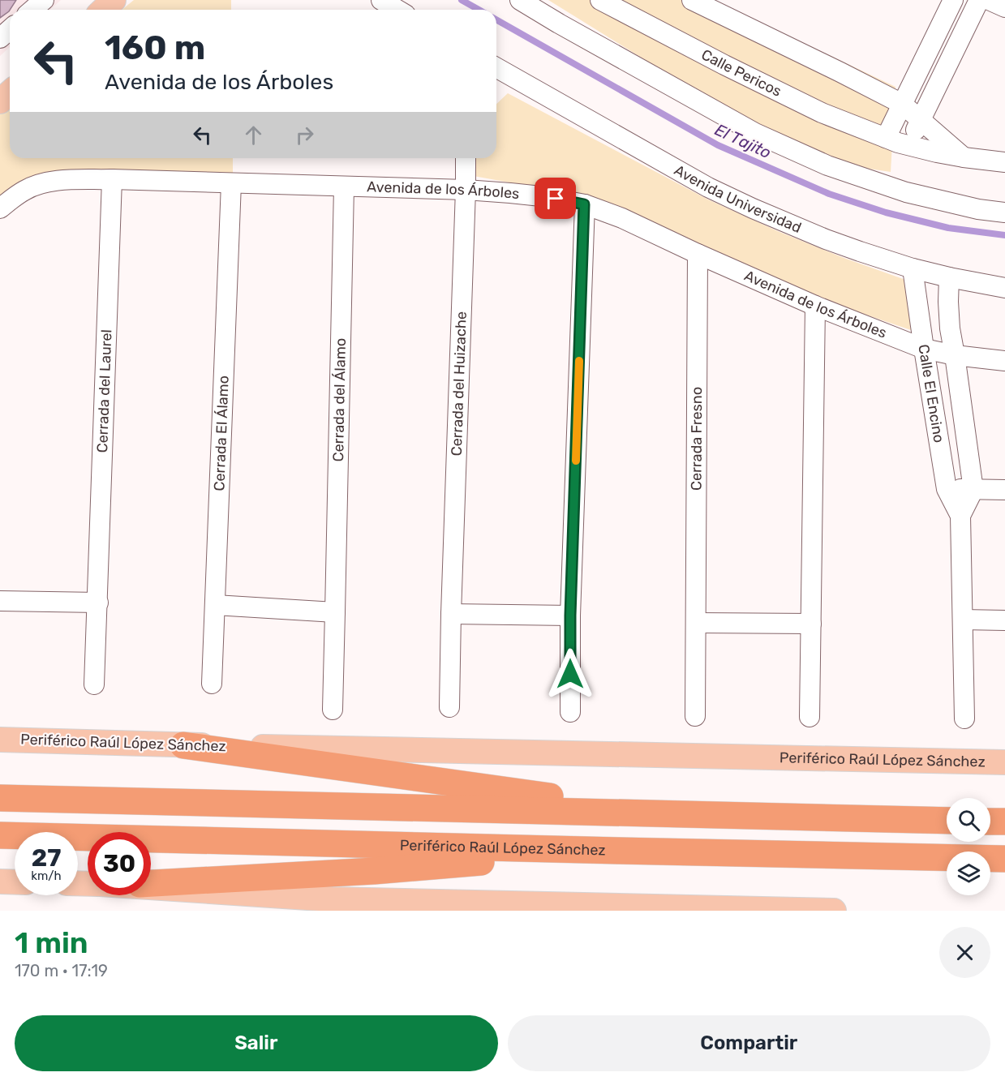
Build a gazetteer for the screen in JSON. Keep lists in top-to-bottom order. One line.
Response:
{"streets":{"highway":["Periférico Raúl López Sánchez"],"street":["Calle Pericos","Avenida de los Árboles","Avenida Universidad","Cerrada del Huizache","Cerrada del Laurel","Calle El Encino","Cerrada del Álamo","Cerrada El Álamo","Cerrada Fresno"]},"crossings":[["Avenida de los Árboles","Cerrada del Huizache"],["Avenida de los Árboles","Cerrada del Laurel"],["Avenida de los Árboles","Calle El Encino"],["Avenida de los Árboles","Cerrada del Álamo"],["Avenida de los Árboles","Cerrada El Álamo"],["Avenida de los Árboles","Cerrada Fresno"],["Avenida Universidad","Calle El Encino"]],"water":["El Tajito"],"page":{"turn":["160 m","Avenida de los Árboles"],"speed":"27 km/h","limit":"30","heading":["1 min","170 m · 17:19"],"buttons":["Salir","Compartir"]}}
